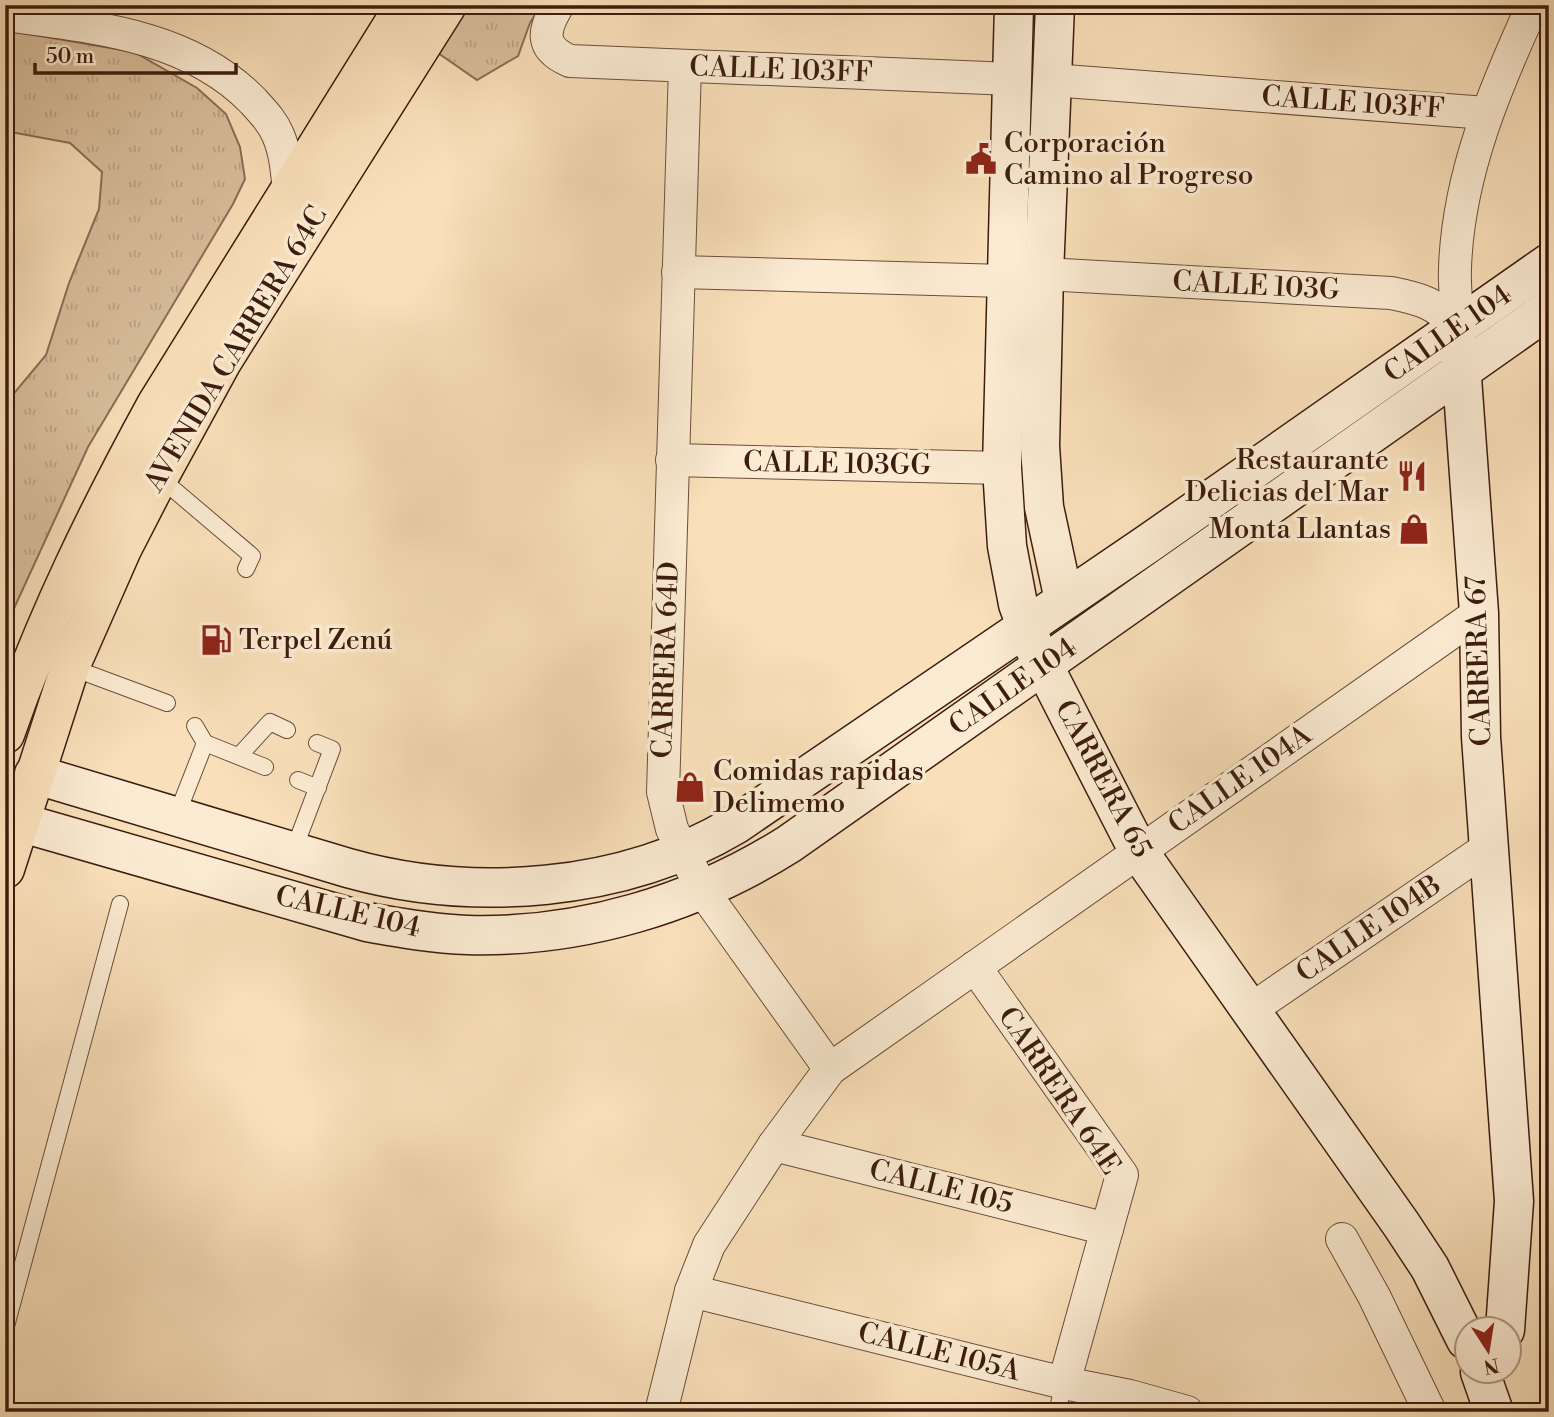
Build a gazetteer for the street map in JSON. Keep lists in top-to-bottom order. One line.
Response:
{"streets":{"main road":["CALLE 104","AVENIDA CARRERA 64C","CARRERA 67","CARRERA 65"],"street":["CALLE 103FF","CALLE 103G","CALLE 103GG","CARRERA 64D","CALLE 104A","CALLE 104B","CARRERA 64E","CALLE 105","CALLE 105A"]},"crossings":[["CALLE 103FF","CARRERA 64D"],["CALLE 103FF","CARRERA 67"],["CALLE 103FF","CARRERA 65"],["CALLE 103G","CALLE 104"],["CALLE 103G","CARRERA 67"],["CALLE 104","AVENIDA CARRERA 64C"],["CALLE 104","CARRERA 64D"],["CALLE 104","CARRERA 67"],["CALLE 104","CARRERA 65"],["CALLE 103GG","CARRERA 64D"],["CALLE 103GG","CARRERA 65"],["CARRERA 64D","CALLE 104A"],["CARRERA 67","CALLE 104A"],["CARRERA 67","CALLE 104B"],["CARRERA 65","CALLE 104A"],["CARRERA 65","CALLE 104B"],["CALLE 104A","CARRERA 64E"],["CARRERA 64E","CALLE 105"],["CARRERA 64E","CALLE 105A"]],"places":{"public building":["Corporación Camino al Progreso"],"restaurant":["Restaurante Delicias del Mar"],"shop":["Monta Llantas","Comidas rapidas Delimemo"],"fuel station":["Terpel Zenú"]},"scale_bar":"50 m","north":"bottom"}
